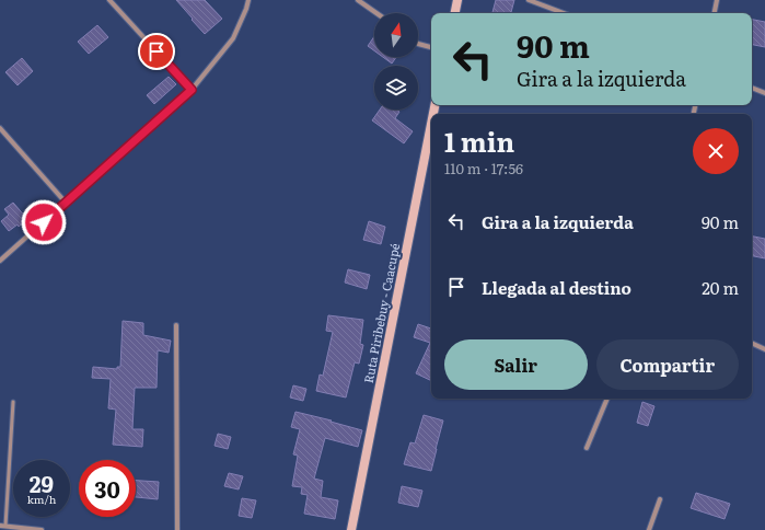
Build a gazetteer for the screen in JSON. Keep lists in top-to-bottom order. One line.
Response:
{"streets":{"street":["Ruta Piribebuy - Caacupé"]},"north":"top","page":{"turn":["90 m","Gira a la izquierda"],"heading":["1 min","110 m · 17:56"],"list":[{"name":"Gira a la izquierda","value":"90 m"},{"name":"Llegada al destino","value":"20 m"}],"buttons":["Salir","Compartir"],"speed":"29 km/h","limit":"30"}}
